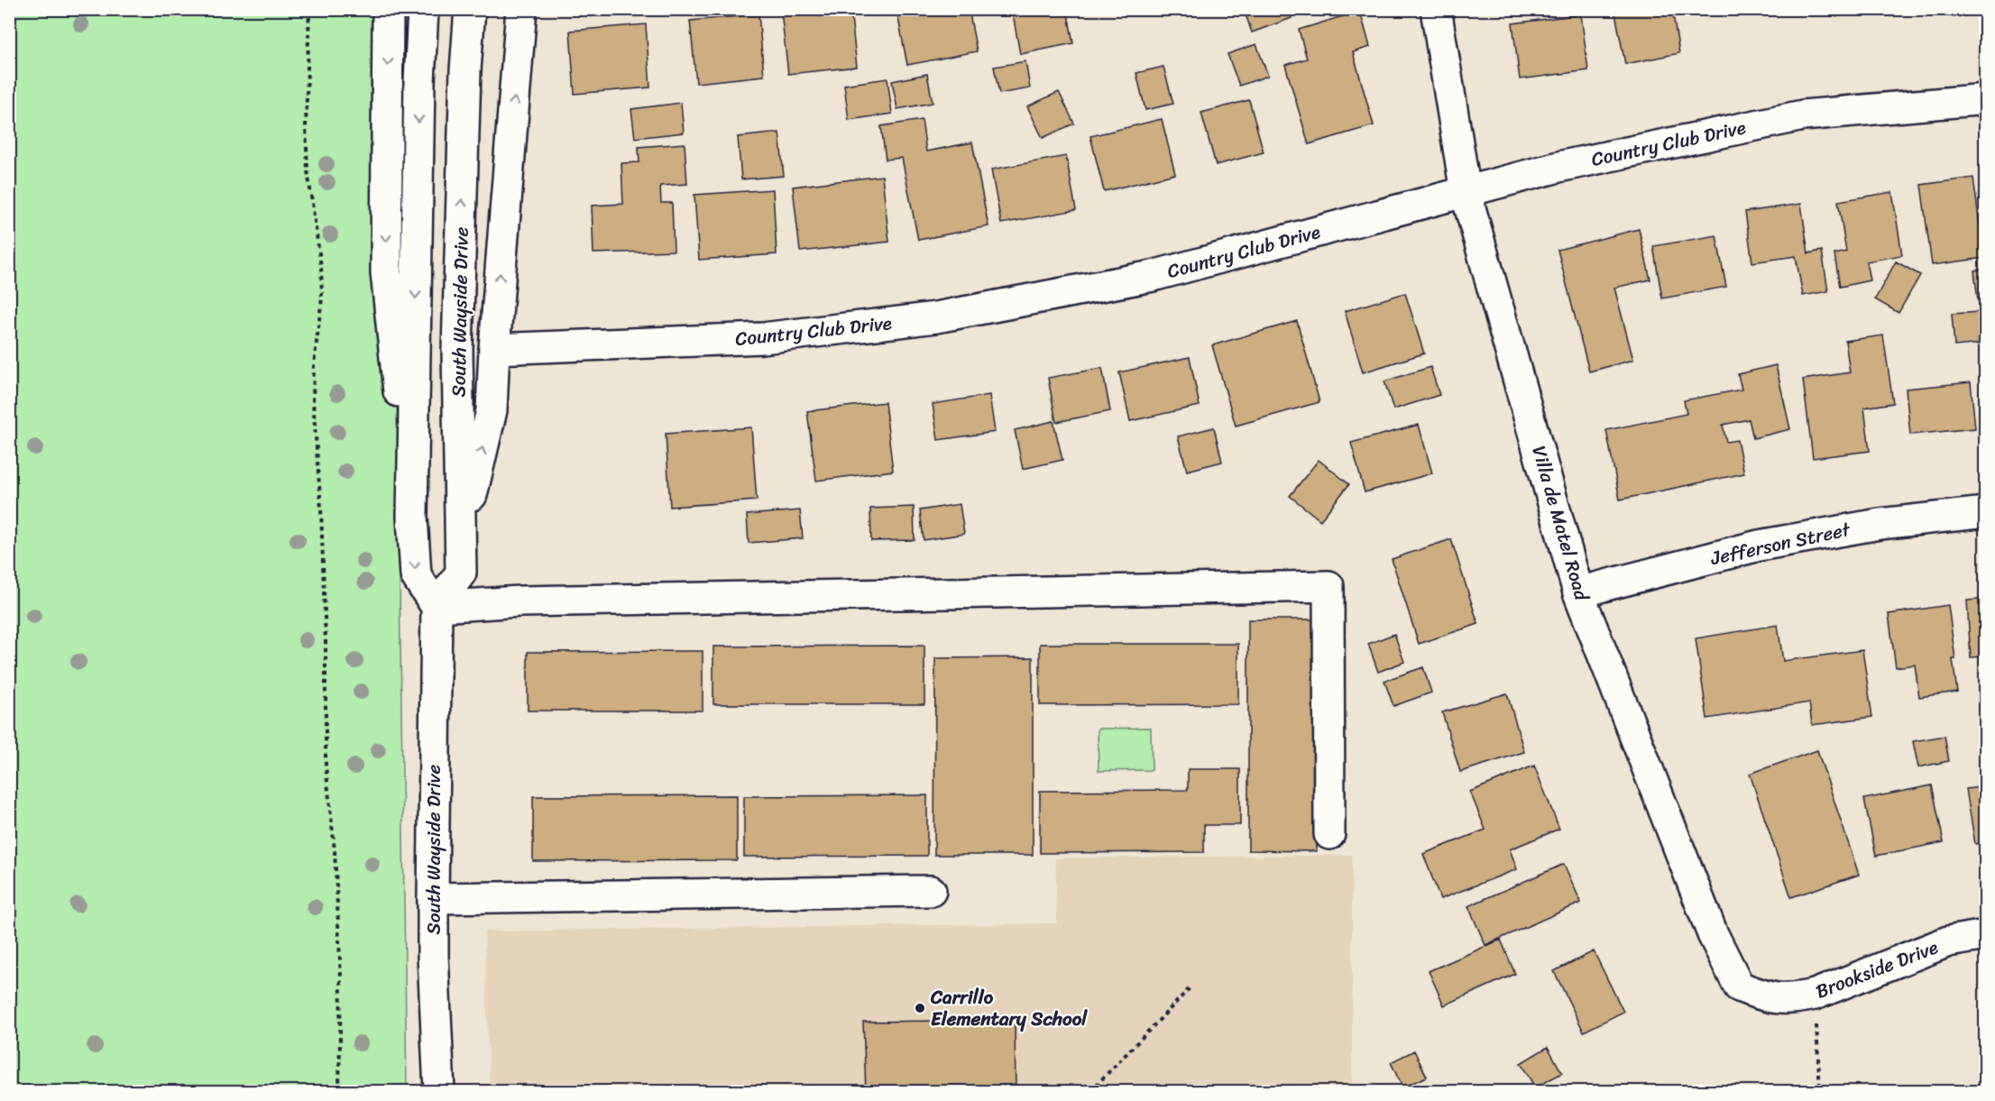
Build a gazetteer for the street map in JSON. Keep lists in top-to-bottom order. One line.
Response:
{"streets":{"street":["Country Club Drive","South Wayside Drive","Villa de Matel Road","Jefferson Street","Brookside Drive"]},"crossings":[["Country Club Drive","Villa de Matel Road"],["Villa de Matel Road","Jefferson Street"],["Villa de Matel Road","Brookside Drive"]],"places":["Carrillo Elementary School"]}
